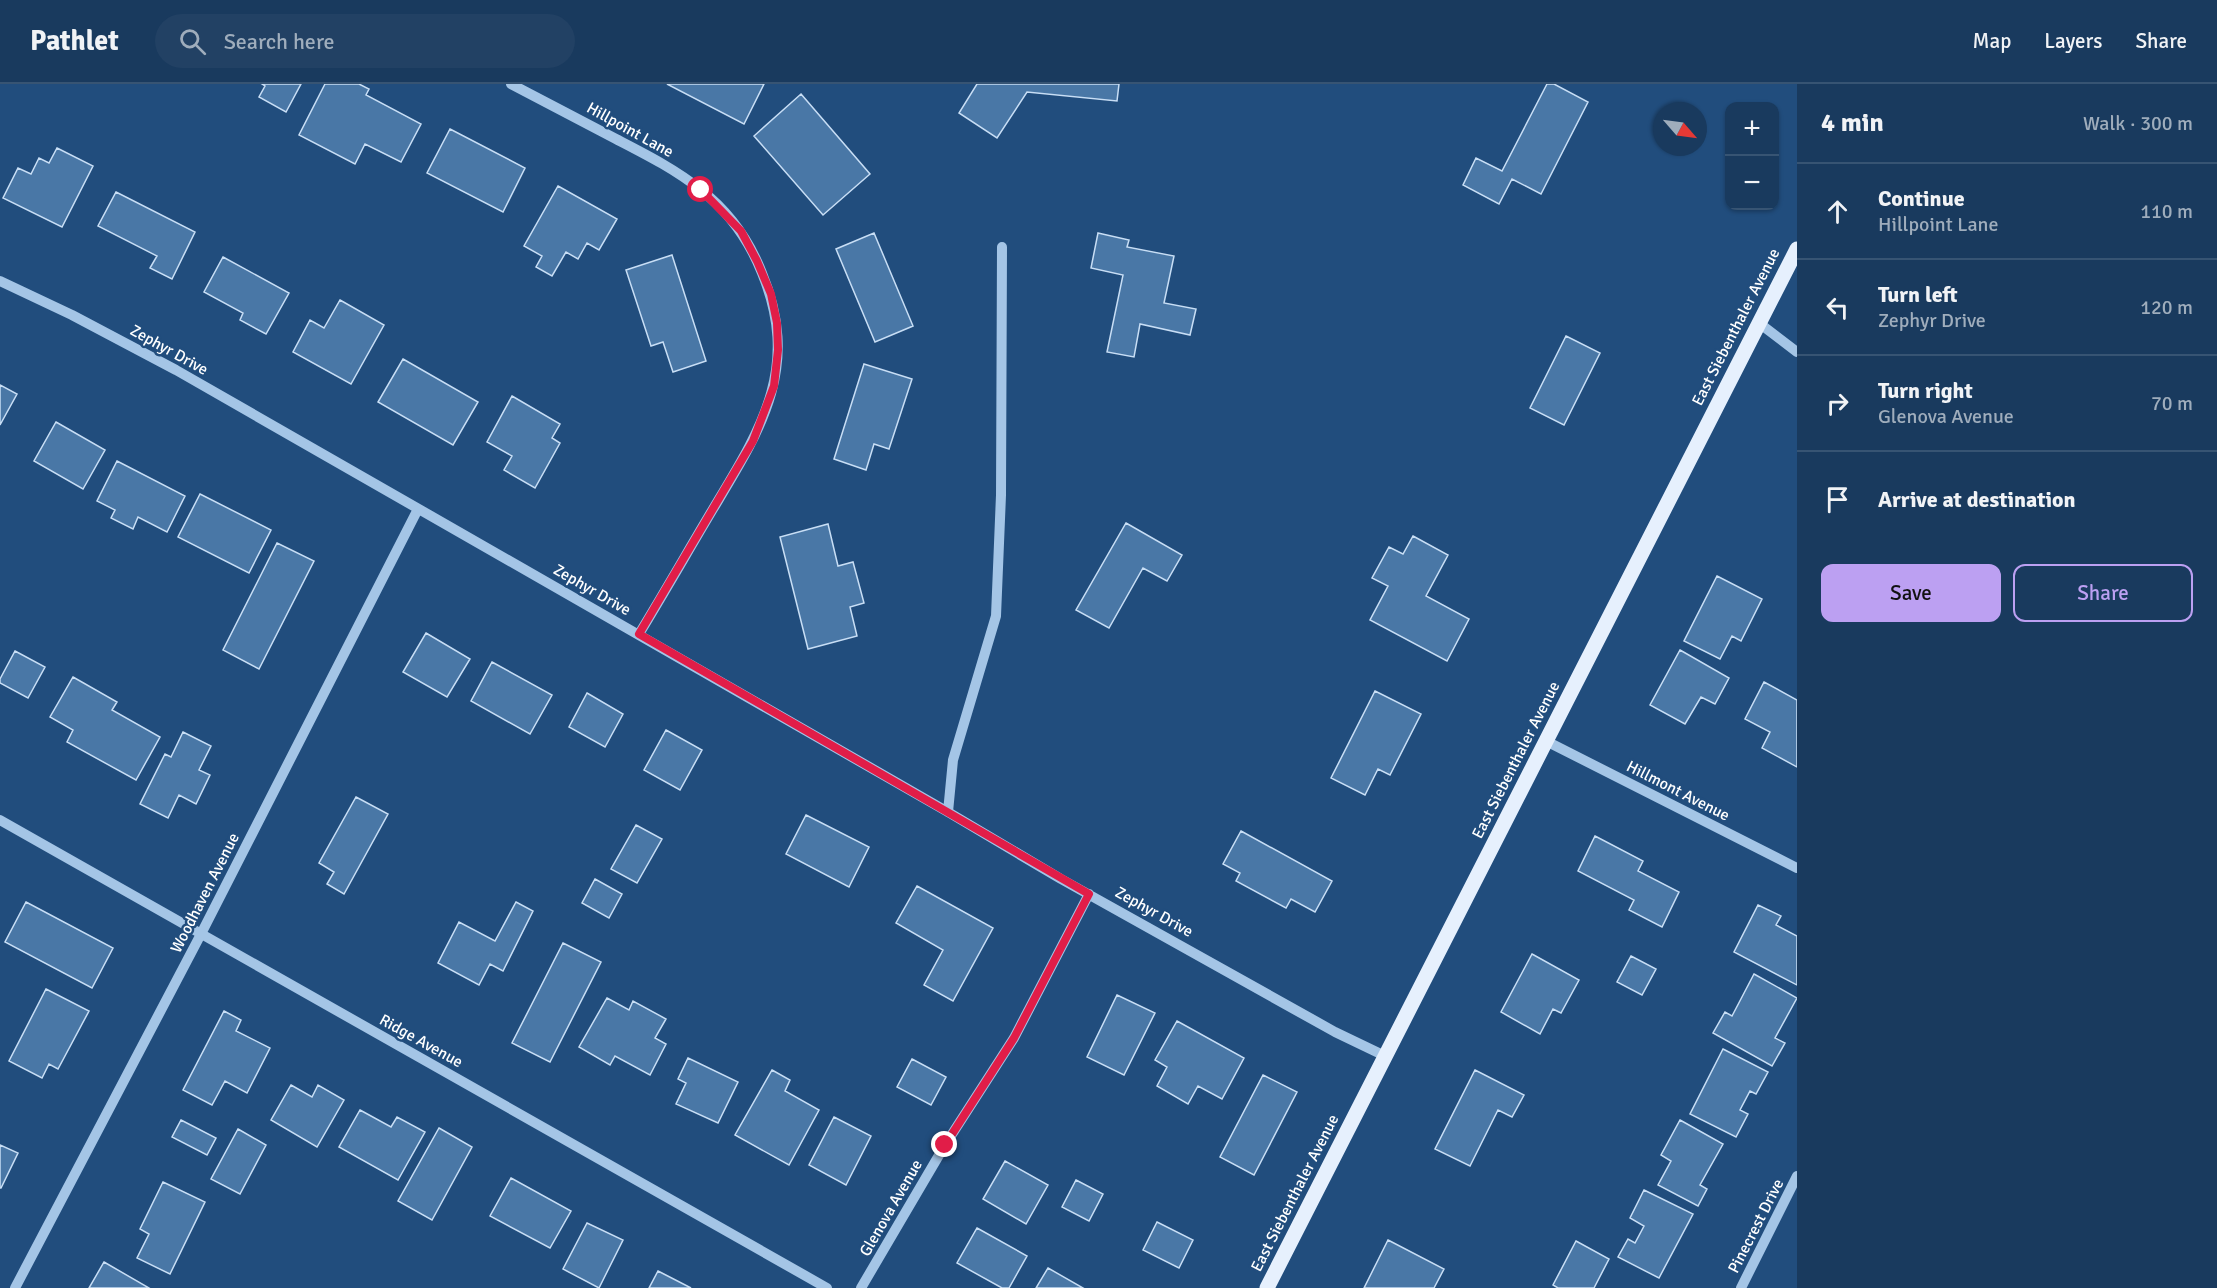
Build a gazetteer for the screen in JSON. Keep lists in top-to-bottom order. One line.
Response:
{"streets":{"main road":["East Siebenthaler Avenue"],"street":["Hillpoint Lane","Zephyr Drive","Hillmont Avenue","Woodhaven Avenue","Ridge Avenue","Glenova Avenue","Pinecrest Drive"]},"crossings":[["Hillpoint Lane","Zephyr Drive"],["East Siebenthaler Avenue","Zephyr Drive"],["East Siebenthaler Avenue","Hillmont Avenue"],["Zephyr Drive","Woodhaven Avenue"],["Zephyr Drive","Glenova Avenue"],["Woodhaven Avenue","Ridge Avenue"]],"north":"bottom right","page":{"header":"Pathlet","search":"Search here","nav":["Map","Layers","Share"],"heading":["4 min","Walk · 300 m"],"map_buttons":["+","−"],"list":[["Continue","Hillpoint Lane","110 m"],["Turn left","Zephyr Drive","120 m"],["Turn right","Glenova Avenue","70 m"],"Arrive at destination"],"buttons":["Save","Share"]}}
